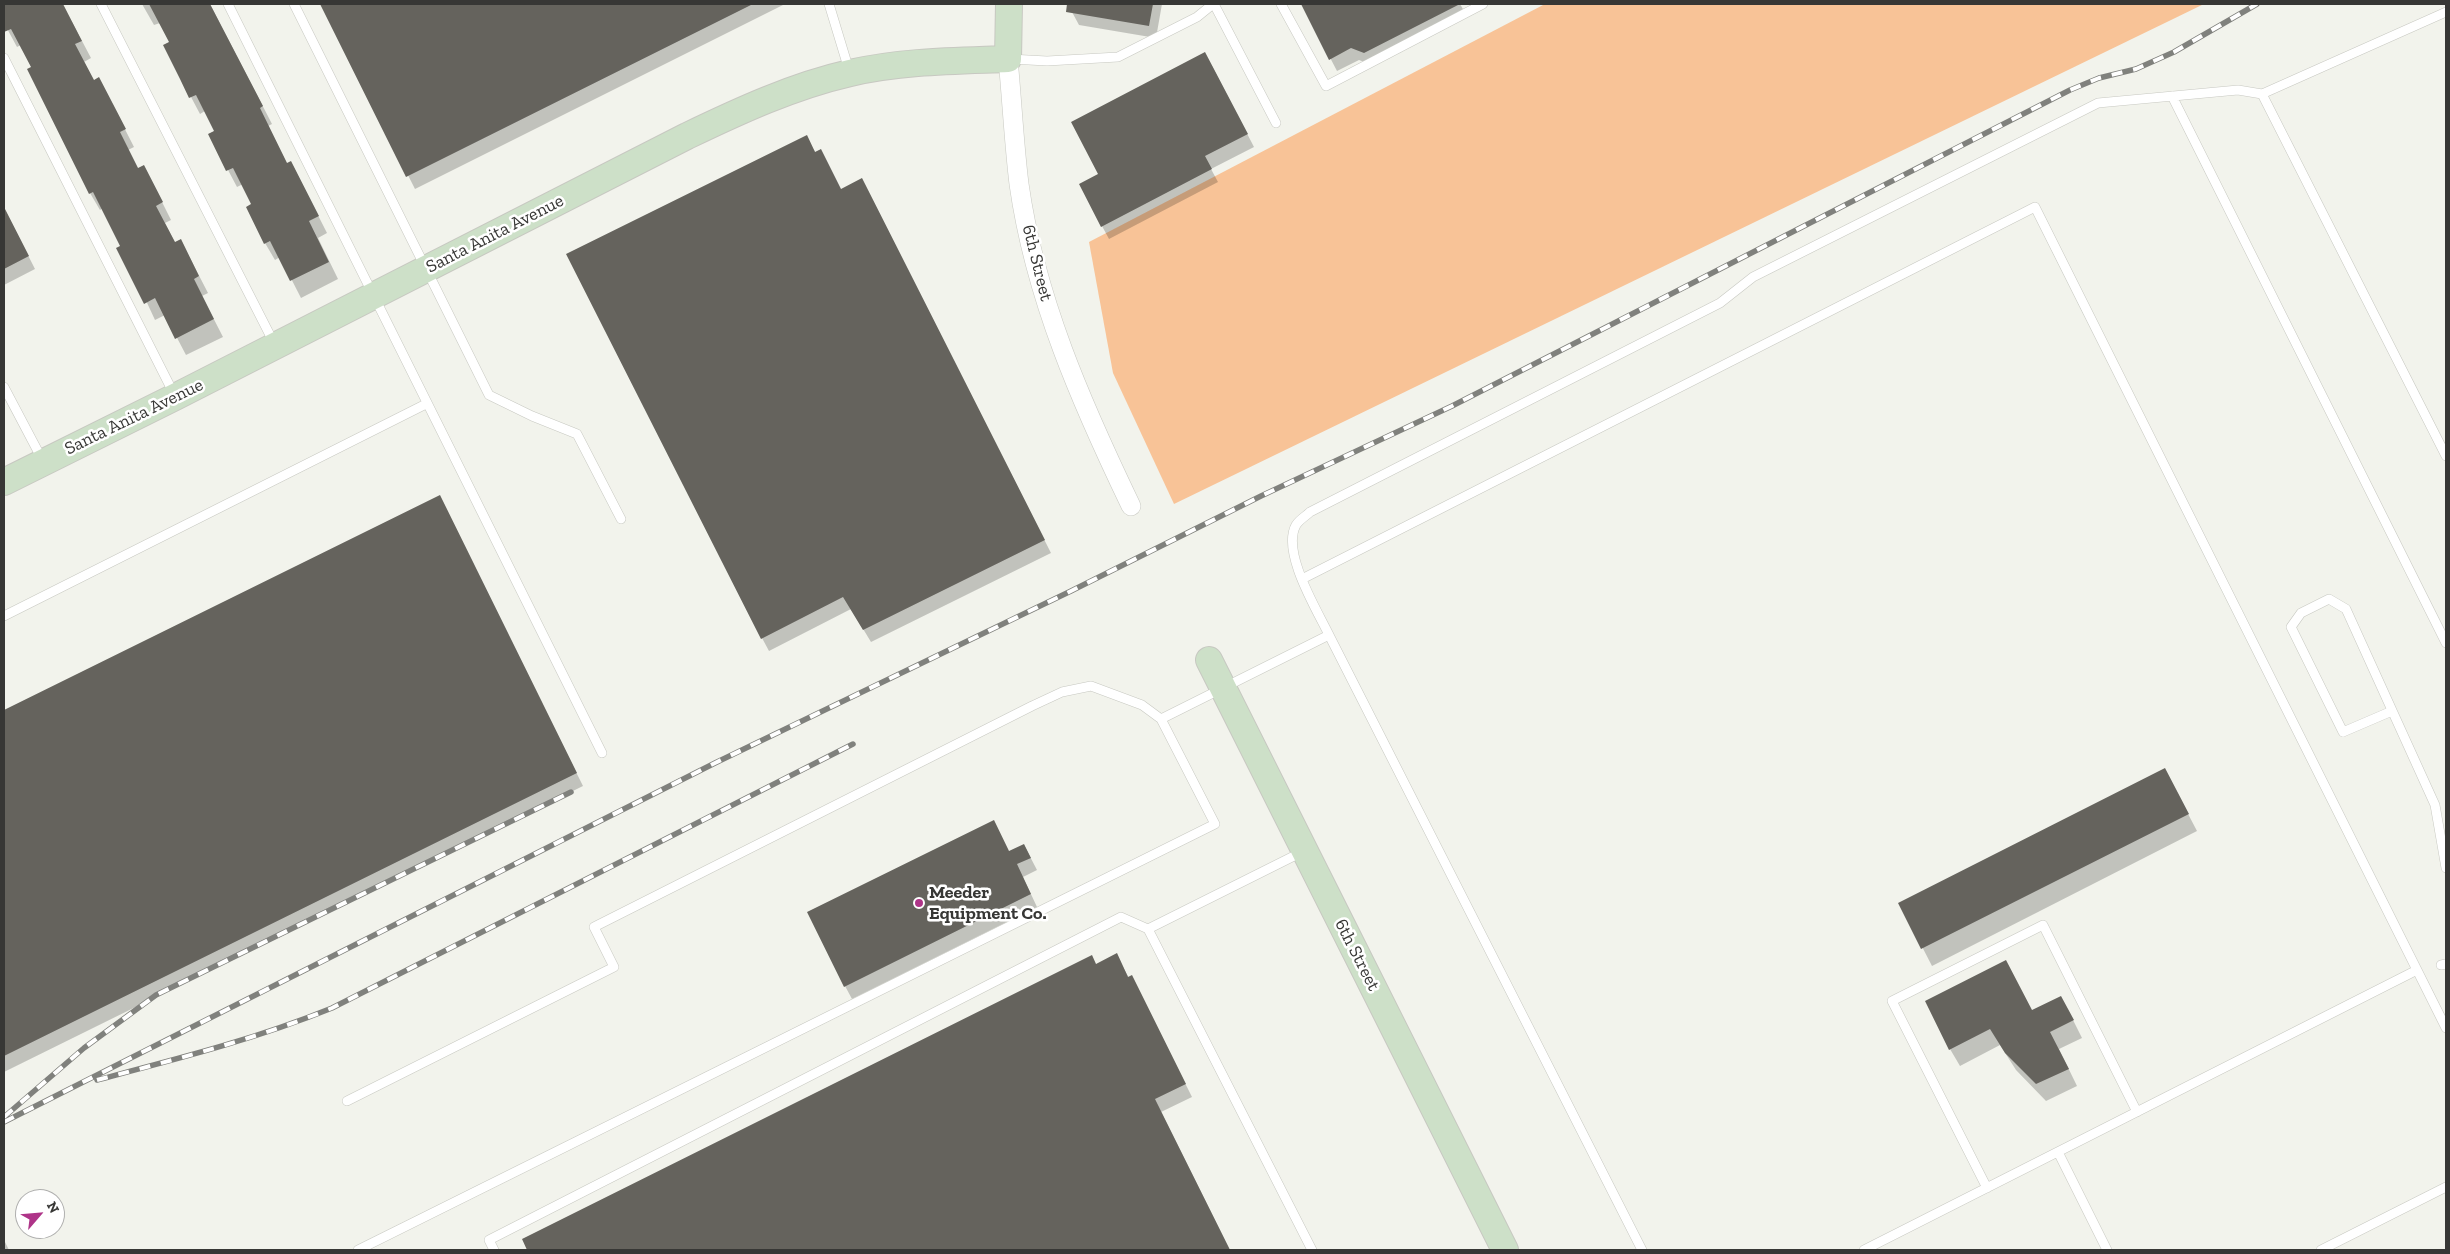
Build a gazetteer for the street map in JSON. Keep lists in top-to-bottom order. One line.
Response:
{"streets":{"street":["Santa Anita Avenue","6th Street"]},"crossings":[["Santa Anita Avenue","6th Street"]],"places":["Meeder Equipment Co."],"north":"top right"}
